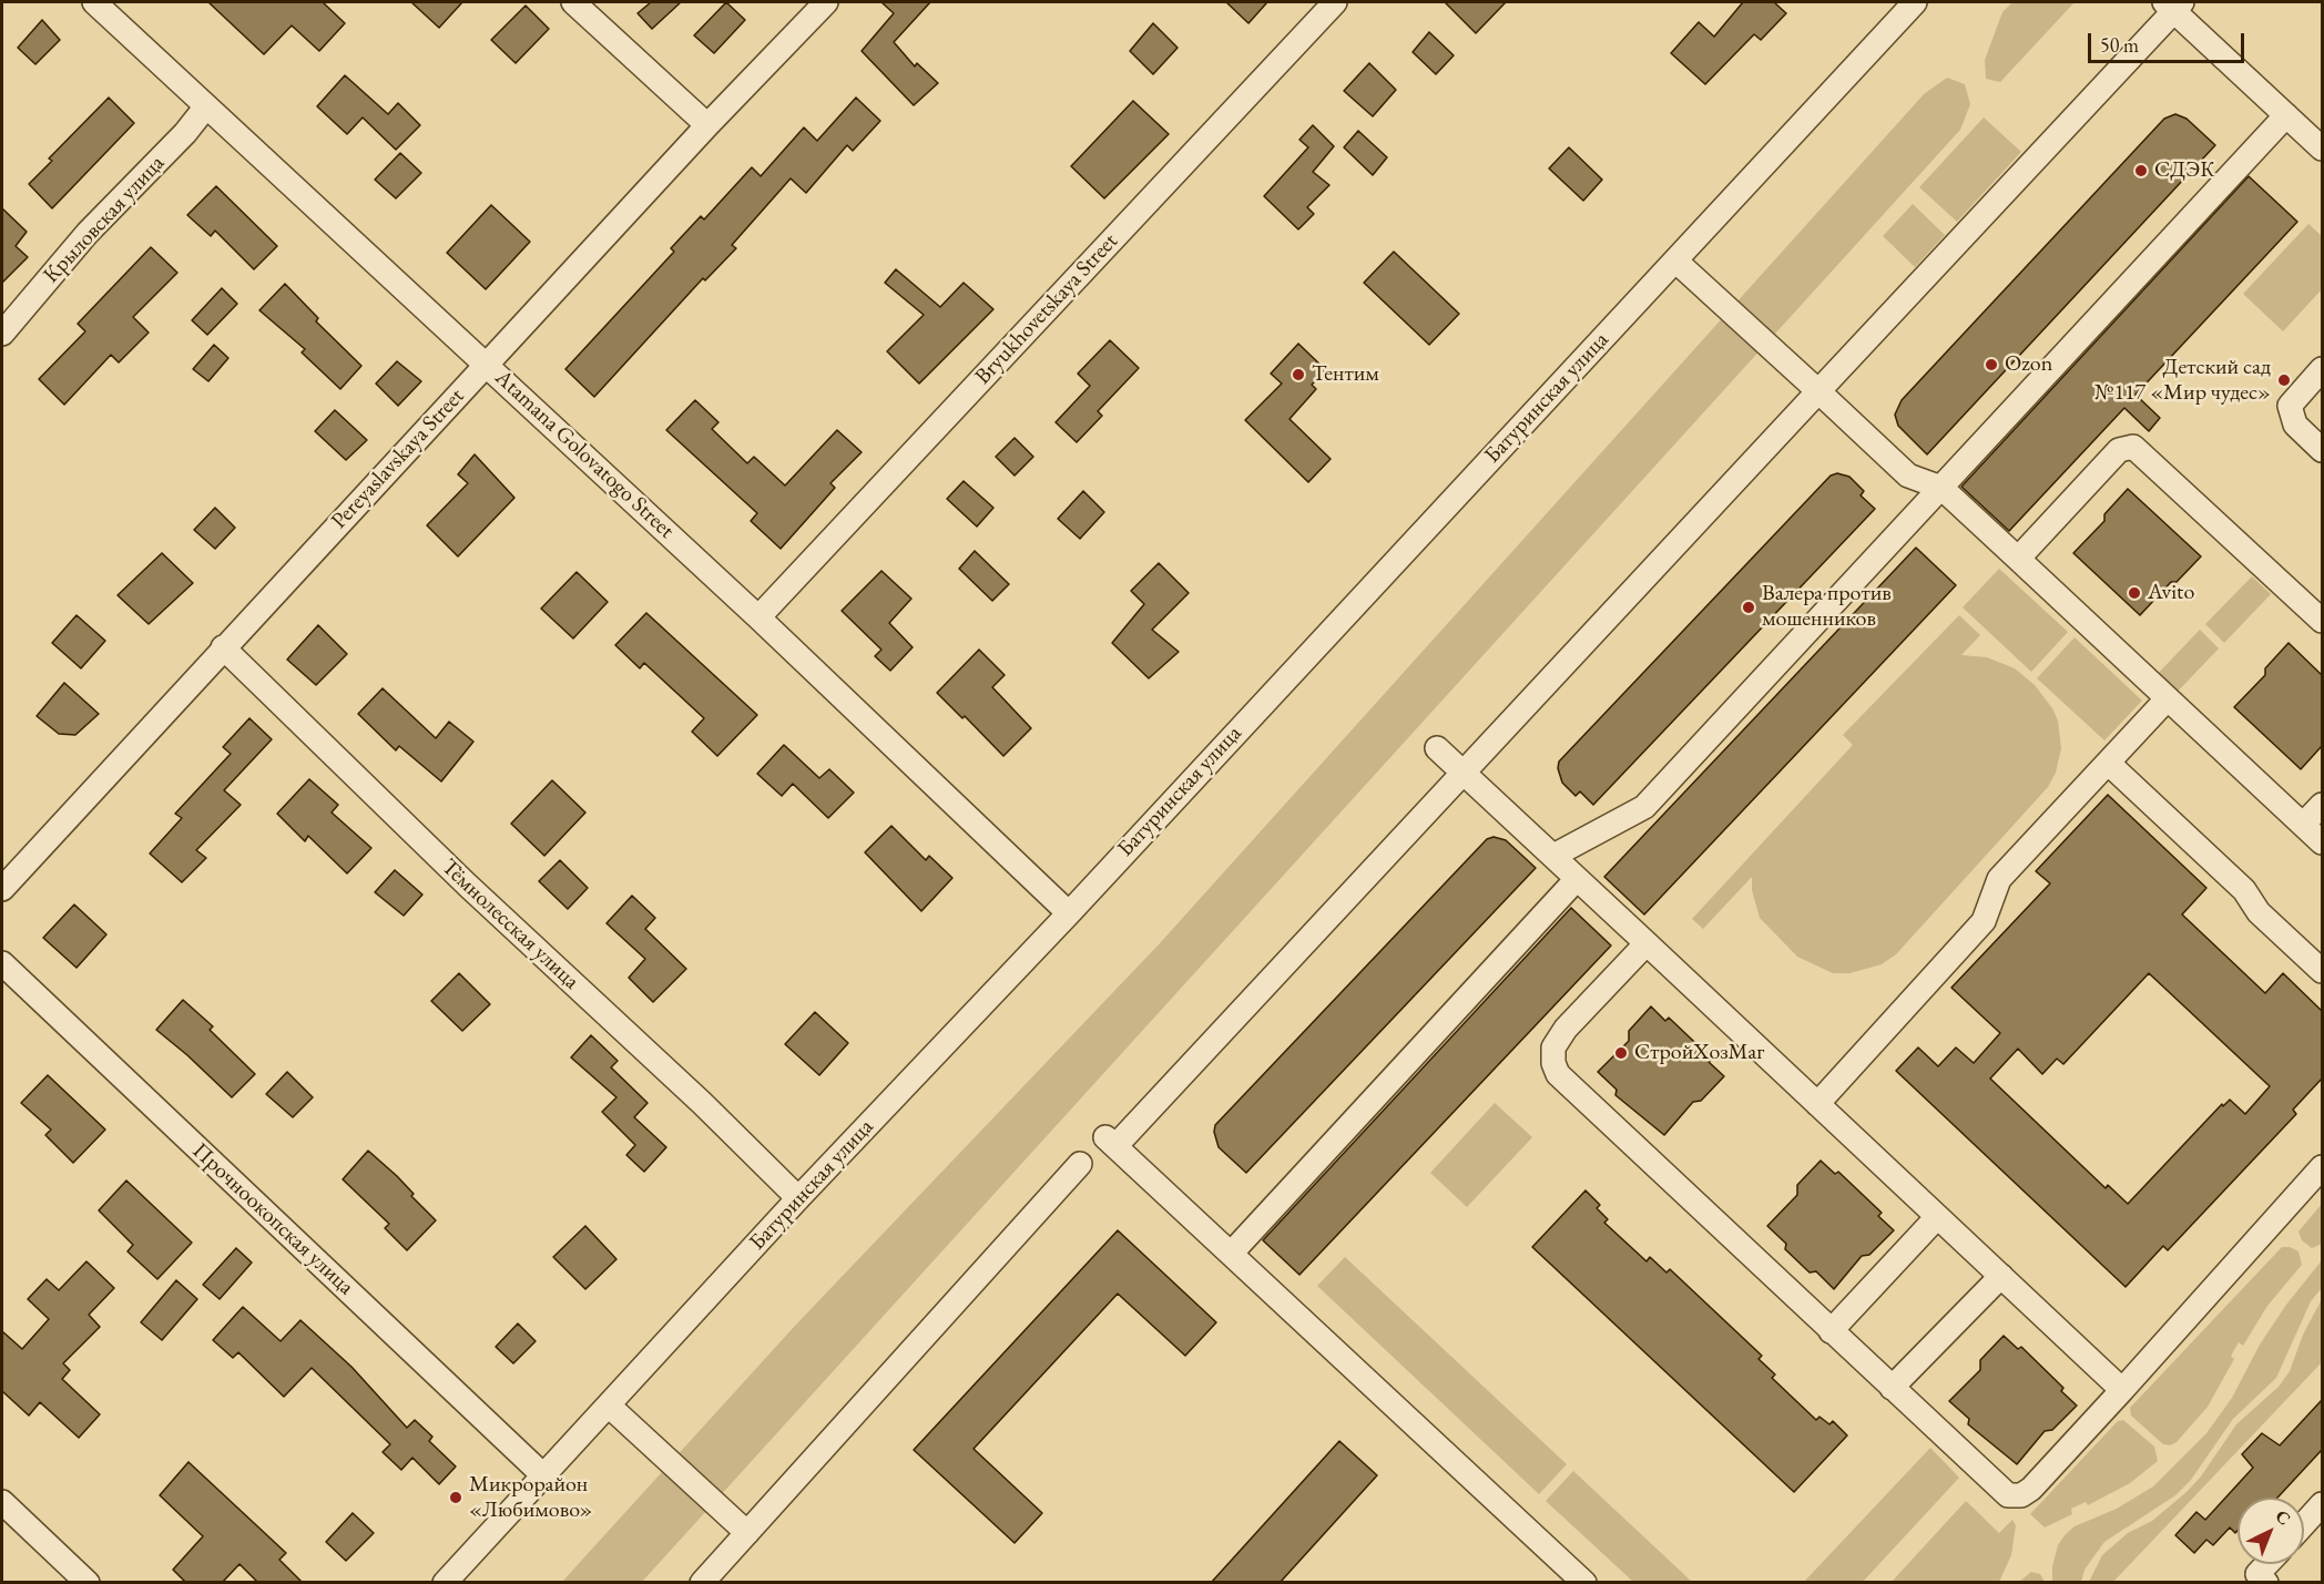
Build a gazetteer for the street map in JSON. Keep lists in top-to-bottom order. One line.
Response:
{"streets":{"street":["Крыловская улица","Bryukhovetskaya Street","Батуринская улица","Atamana Golovatogo Street","Pereyaslavskaya Street","Тёмнолесская улица","Прочноокопская улица"]},"crossings":[["Крыловская улица","Atamana Golovatogo Street"],["Bryukhovetskaya Street","Atamana Golovatogo Street"],["Батуринская улица","Atamana Golovatogo Street"],["Батуринская улица","Тёмнолесская улица"],["Батуринская улица","Прочноокопская улица"],["Atamana Golovatogo Street","Pereyaslavskaya Street"],["Pereyaslavskaya Street","Тёмнолесская улица"]],"places":["СДЭК","Ozon","Тентим","Детский сад №117 «Мир чудес»","Avito","Валера против мошенников","СтройХозМаг","Микрорайон «Любимово»"],"scale_bar":"50 m","north":"top right"}
